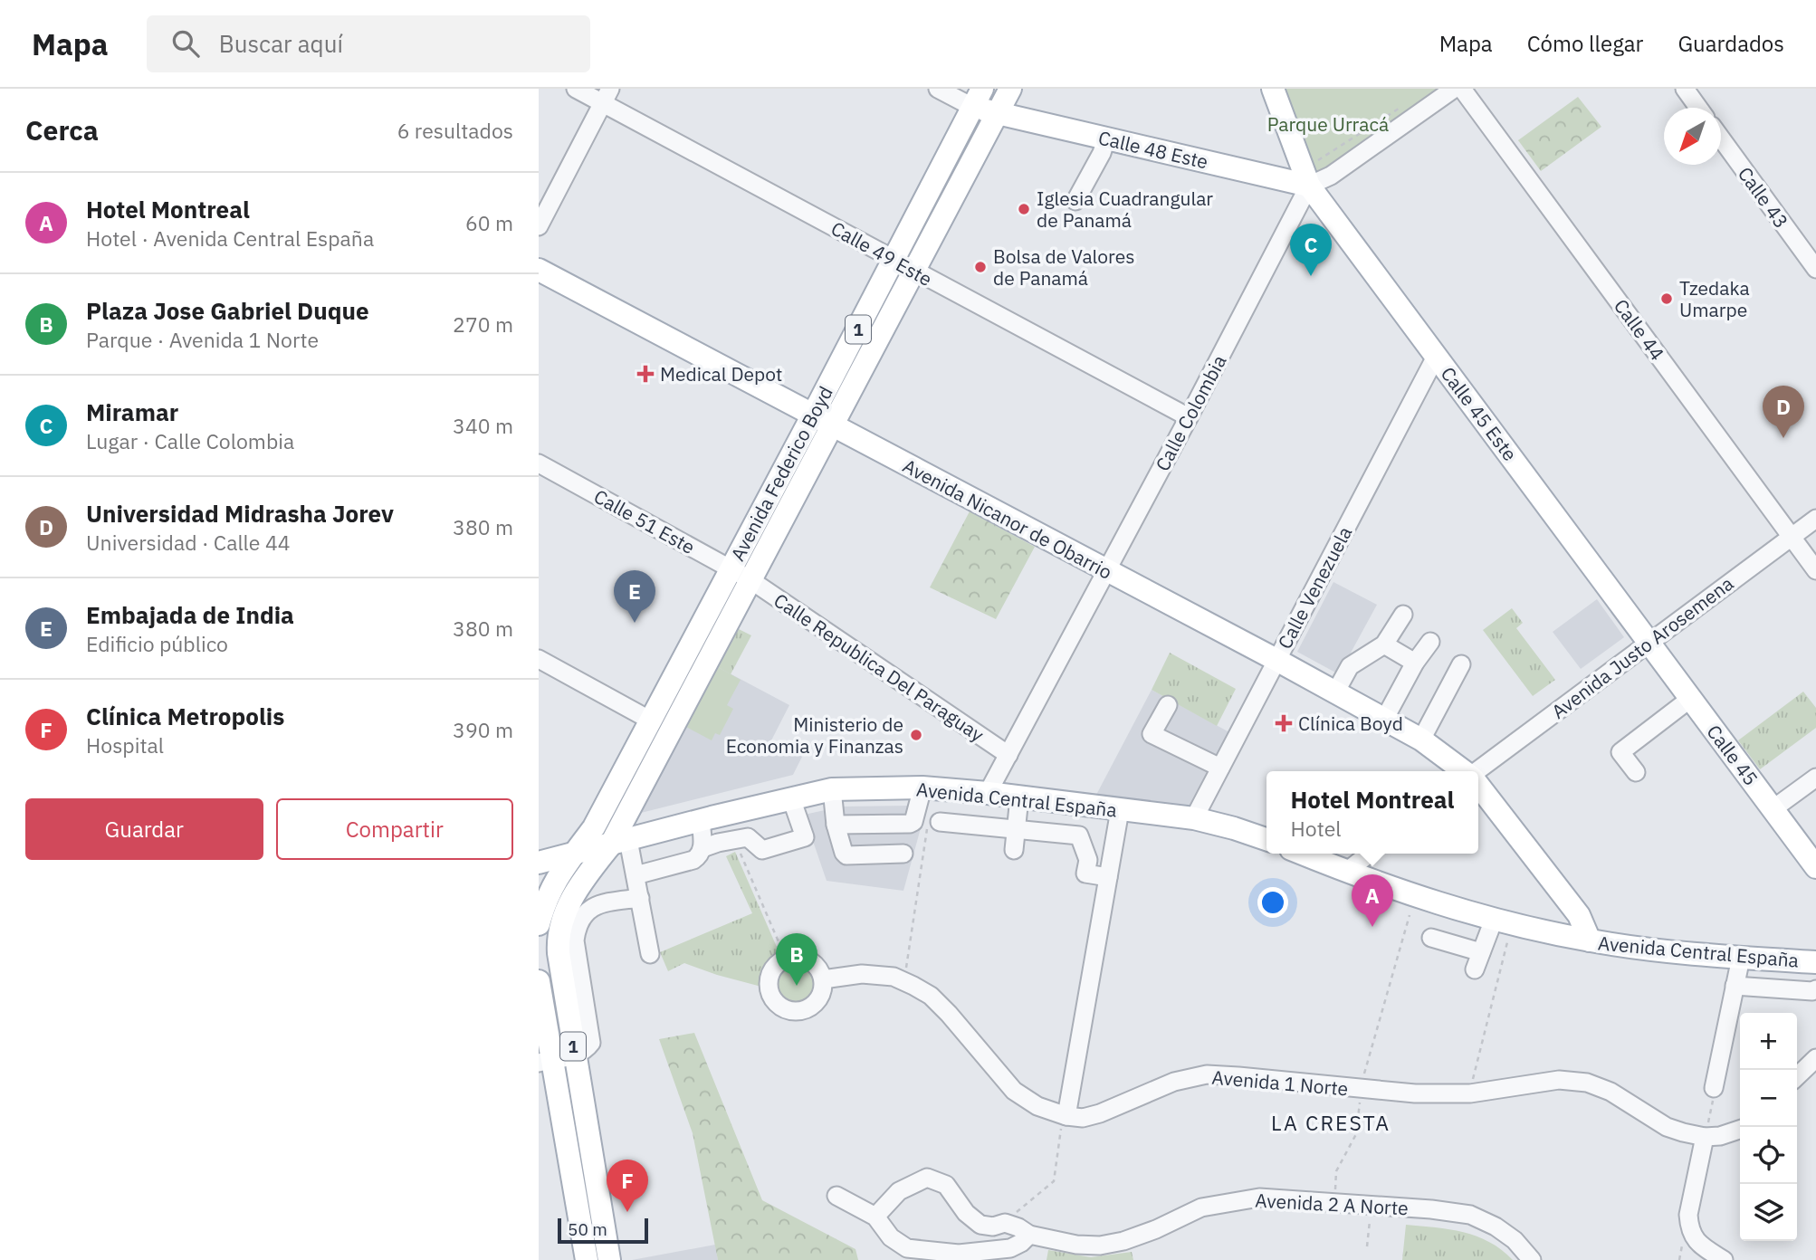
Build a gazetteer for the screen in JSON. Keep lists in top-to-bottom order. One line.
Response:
{"streets":{"main road":["Calle 48 Este","1","Calle 45 Este","Avenida Federico Boyd","Avenida Nicanor de Obarrio","Calle 45","Avenida Central España"],"street":["Calle 43","Calle 49 Este","Calle 44","Calle Colombia","Calle 51 Este","Calle Venezuela","Avenida Justo Arosemena","Calle Republica Del Paraguay","Avenida 1 Norte","Avenida 2 A Norte"]},"crossings":[["Calle 48 Este","Calle Colombia"],["Calle 48 Este","Calle 45 Este"],["Calle 48 Este","Avenida Federico Boyd"],["Calle 49 Este","Calle Colombia"],["Calle 49 Este","Avenida Federico Boyd"],["1","Avenida Federico Boyd"],["1","Avenida Central España"],["Calle 44","Avenida Justo Arosemena"],["Calle Colombia","Calle 45 Este"],["Calle Colombia","Avenida Nicanor de Obarrio"],["Calle Colombia","Calle Republica Del Paraguay"],["Calle Colombia","Avenida Central España"],["Calle 45 Este","Calle Venezuela"],["Calle 45 Este","Avenida Justo Arosemena"],["Calle 45 Este","Calle 45"],["Avenida Federico Boyd","Avenida Nicanor de Obarrio"],["Avenida Federico Boyd","Calle 51 Este"],["Avenida Federico Boyd","Calle Republica Del Paraguay"],["Avenida Federico Boyd","Avenida Central España"],["Avenida Nicanor de Obarrio","Calle Venezuela"],["Avenida Nicanor de Obarrio","Avenida Central España"],["Calle 51 Este","Calle Republica Del Paraguay"],["Calle Venezuela","Avenida Central España"],["Avenida Justo Arosemena","Calle 45"]],"districts":["LA CRESTA"],"parks":["Parque Urracá"],"places":{"other":["Iglesia Cuadrangular de Panamá","Bolsa de Valores de Panamá","Tzedaka Umarpe","Ministerio de Economia y Finanzas"],"health":["Medical Depot","Clínica Boyd"]},"scale_bar":"50 m","north":"bottom left","page":{"header":"Mapa","search":"Buscar aquí","nav":["Mapa","Cómo llegar","Guardados"],"heading":["Cerca","6 resultados"],"list":[{"mark":"A","name":"Hotel Montreal","note":"Hotel · Avenida Central España","value":"60 m"},{"mark":"B","name":"Plaza Jose Gabriel Duque","note":"Parque · Avenida 1 Norte","value":"270 m"},{"mark":"C","name":"Miramar","note":"Lugar · Calle Colombia","value":"340 m"},{"mark":"D","name":"Universidad Midrasha Jorev","note":"Universidad · Calle 44","value":"380 m"},{"mark":"E","name":"Embajada de India","note":"Edificio público","value":"380 m"},{"mark":"F","name":"Clínica Metropolis","note":"Hospital","value":"390 m"}],"pins":["C","D","E","A","B","F"],"popup":["Hotel Montreal","Hotel"],"buttons":["Guardar","Compartir"],"map_buttons":["+","−"],"scale":"50 m"}}
